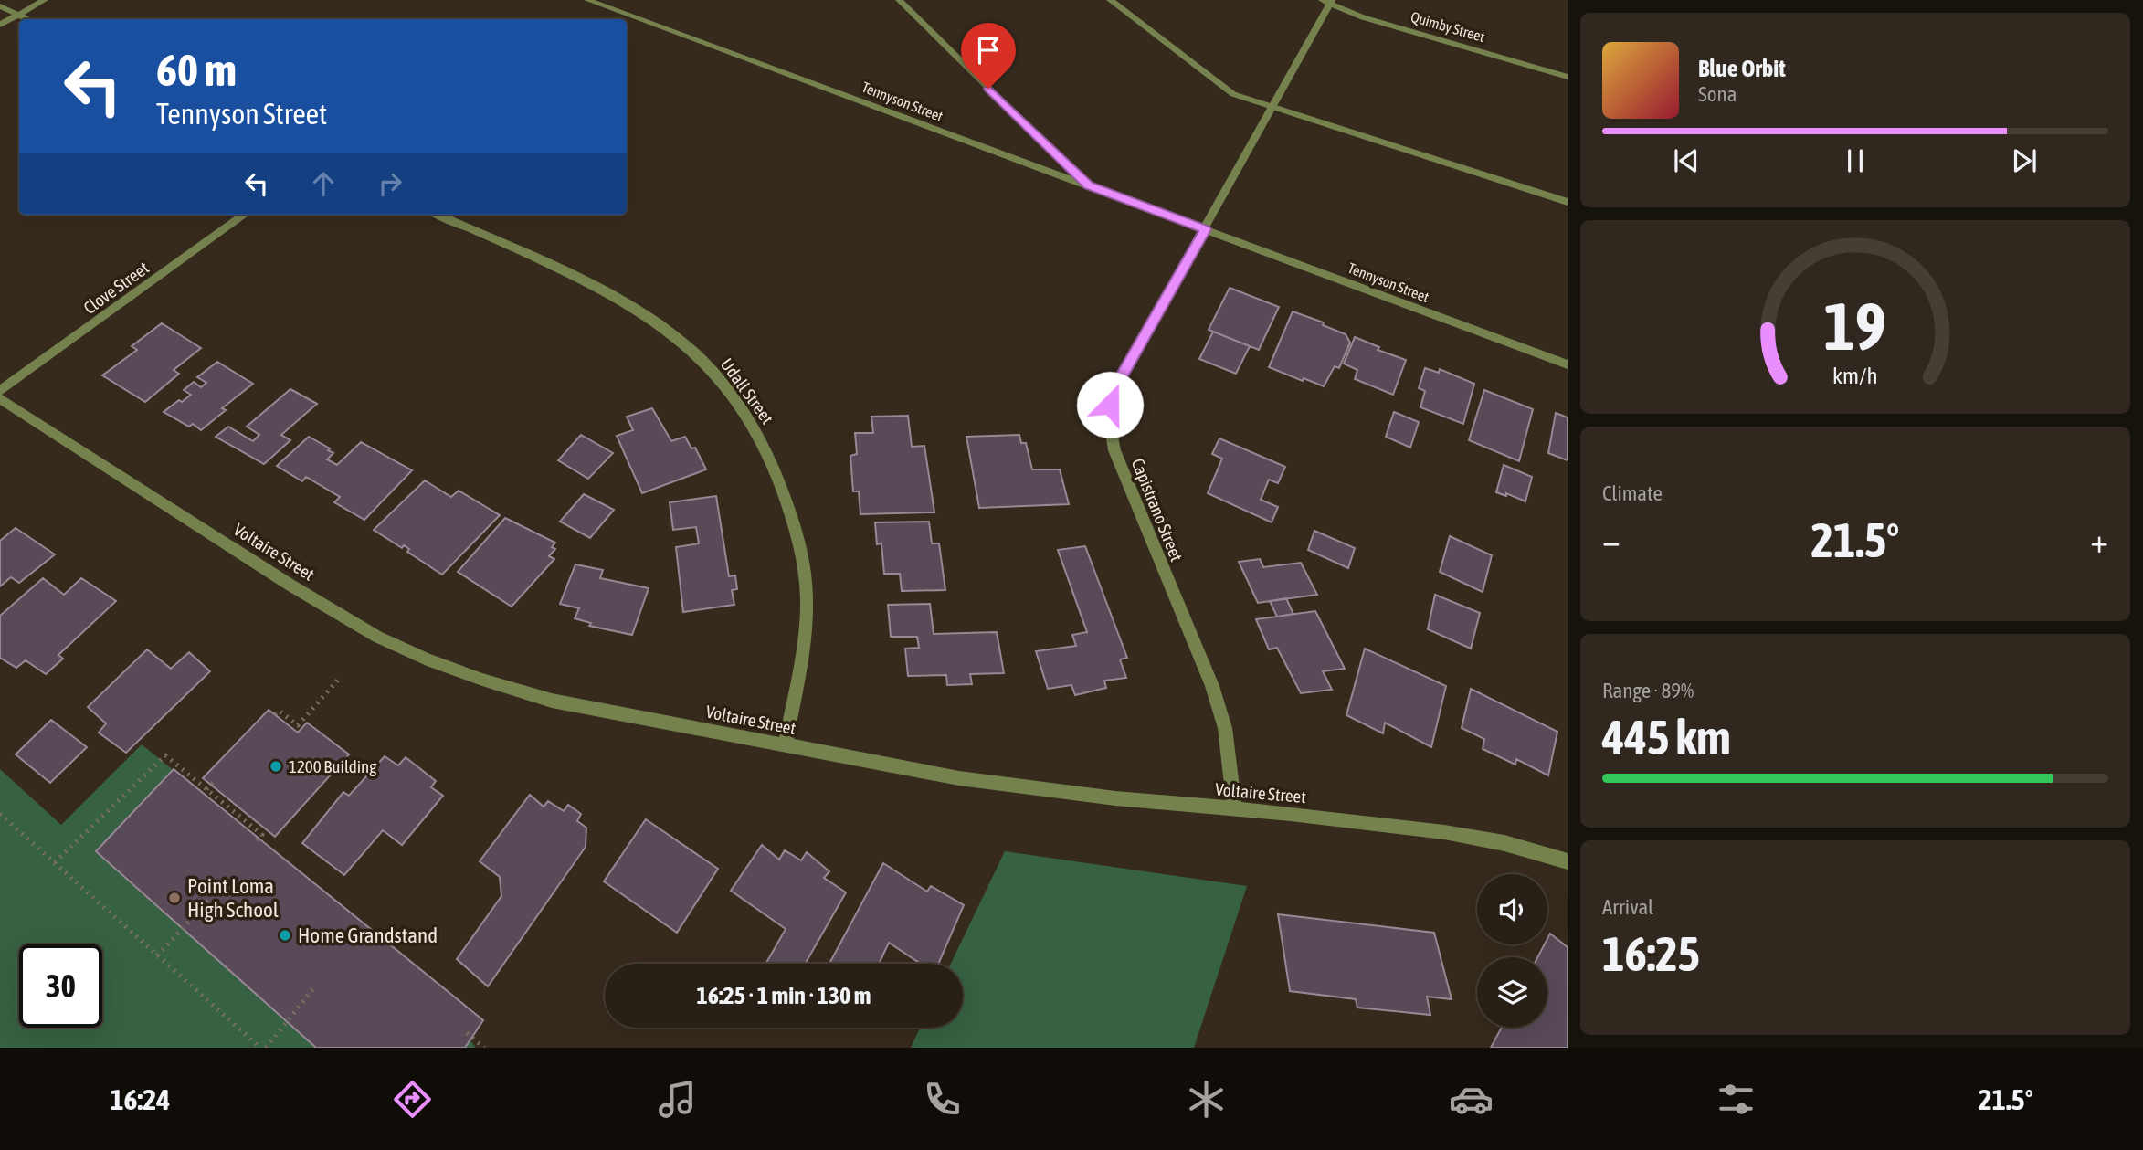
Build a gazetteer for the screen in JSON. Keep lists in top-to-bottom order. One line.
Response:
{"streets":{"street":["Quimby Street","Tennyson Street","Clove Street","Udall Street","Capistrano Street","Voltaire Street"]},"crossings":[["Quimby Street","Capistrano Street"],["Tennyson Street","Capistrano Street"],["Udall Street","Voltaire Street"],["Capistrano Street","Voltaire Street"]],"places":["1200 Building","Point Loma High School","Home Grandstand"],"page":{"turn":["60 m","Tennyson Street"],"song":["Blue Orbit","Sona"],"tile":["Climate",["Range · 89%","445 km"],["Arrival","16:25"]],"heat":["−","21.5°","+"],"limit":"30","trip":"16:25 · 1 min · 130 m","tabs":["16:24","21.5°"],"gauge":["19","km/h"]}}
